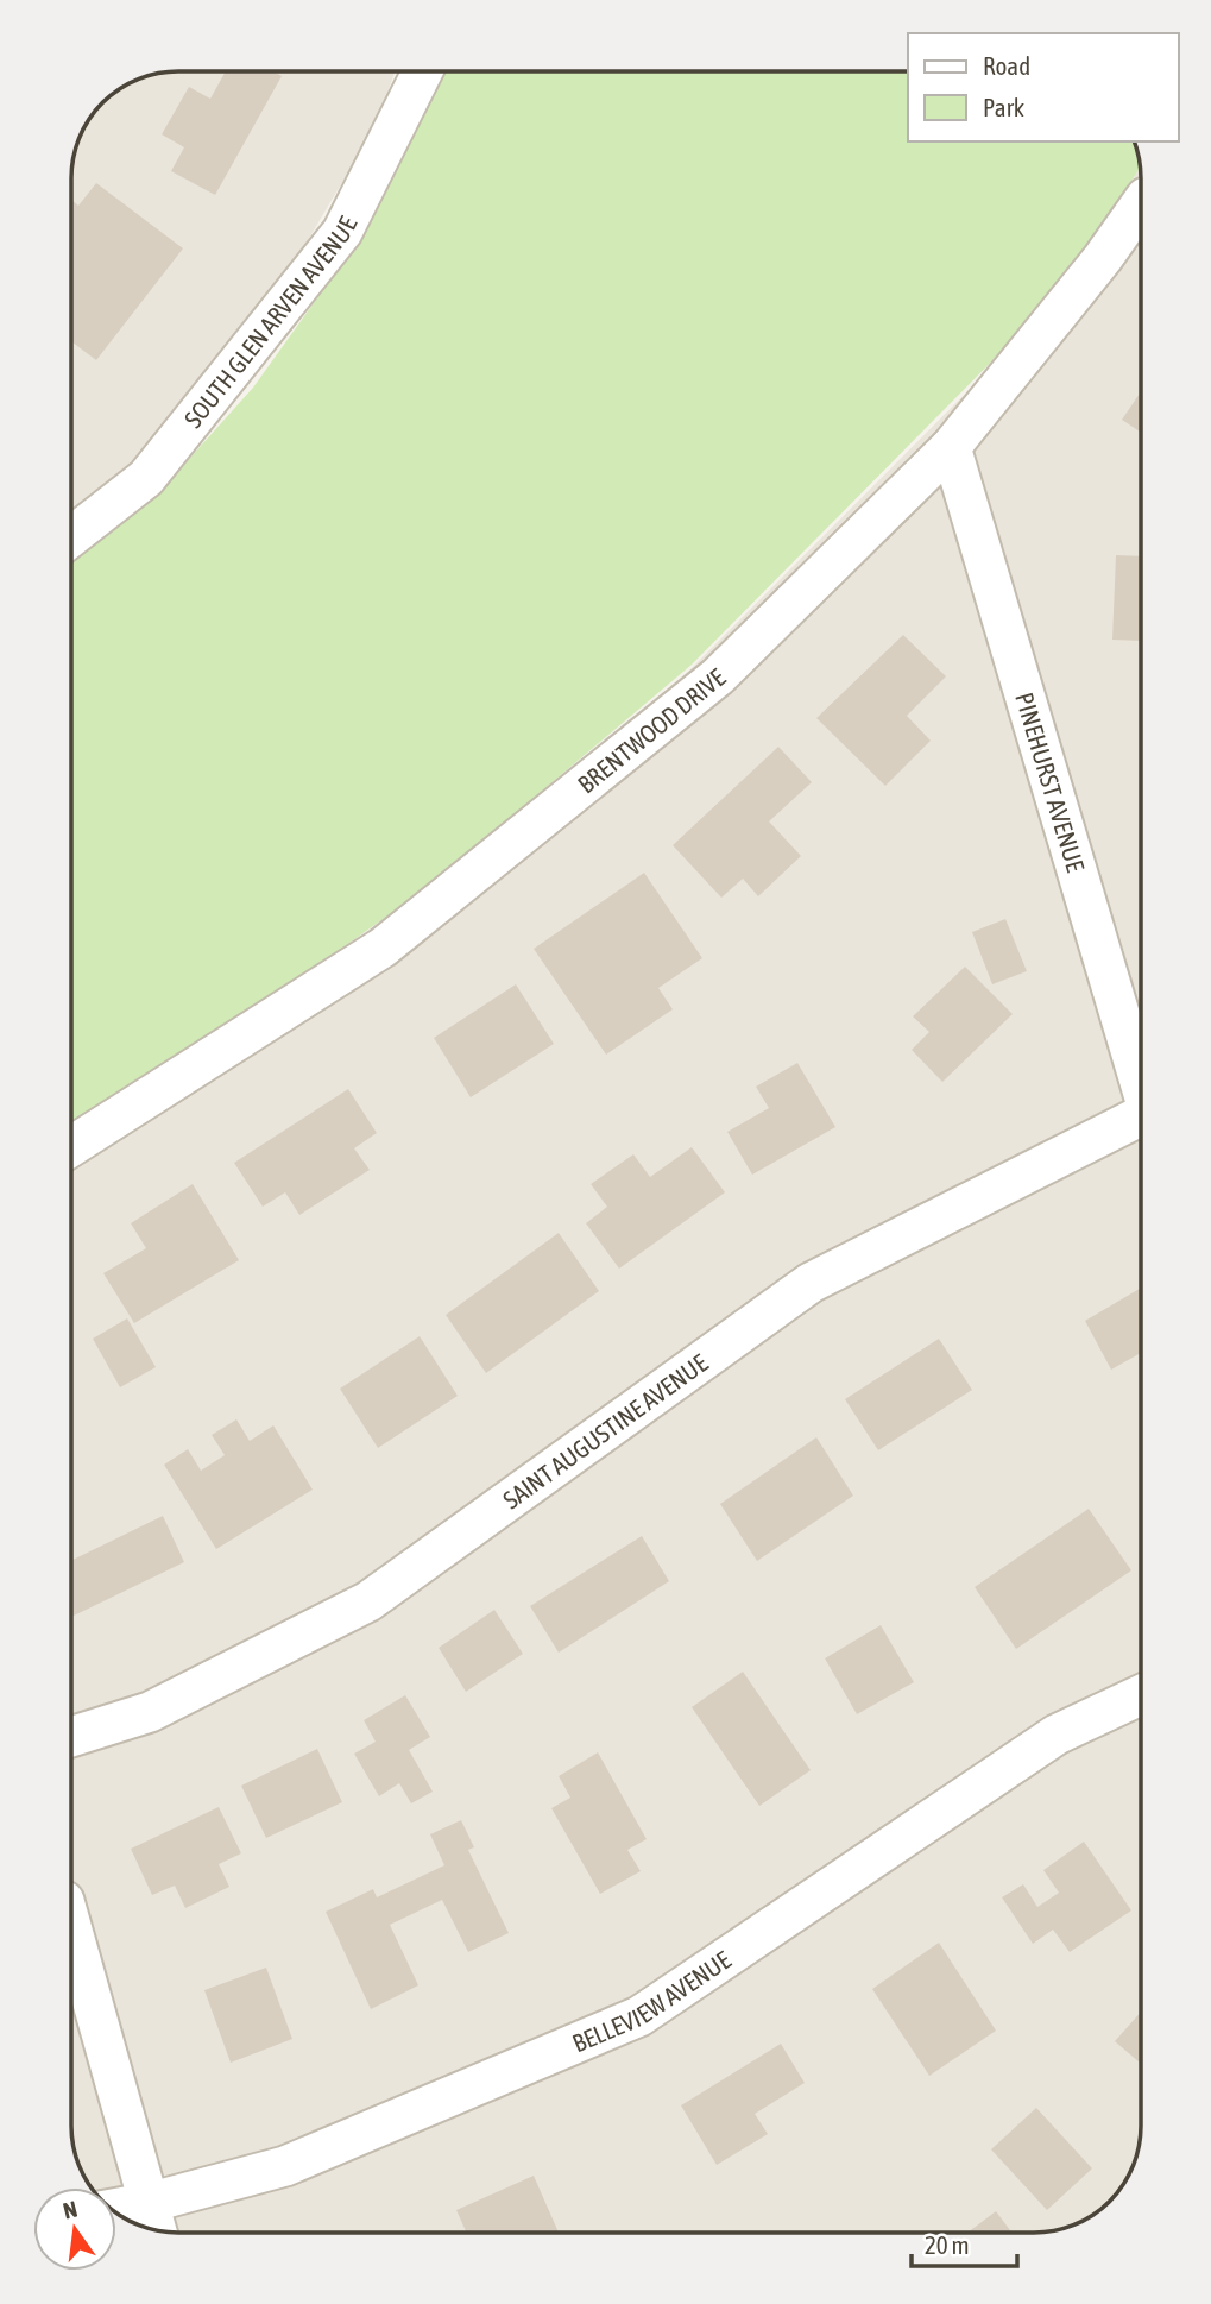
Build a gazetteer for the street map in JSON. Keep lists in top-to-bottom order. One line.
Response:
{"streets":{"street":["SOUTH GLEN ARVEN AVENUE","BRENTWOOD DRIVE","PINEHURST AVENUE","SAINT AUGUSTINE AVENUE","BELLEVIEW AVENUE"]},"crossings":[["BRENTWOOD DRIVE","PINEHURST AVENUE"]],"legend":["Road","Park"],"scale_bar":"20 m","north":"top"}
